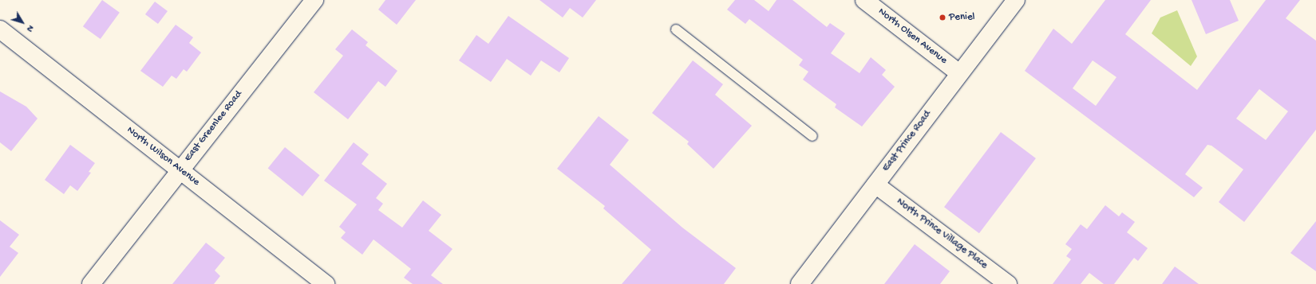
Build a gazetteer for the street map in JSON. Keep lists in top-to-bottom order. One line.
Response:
{"streets":{"street":["North Olsen Avenue","East Greenlee Road","East Prince Road","North Wilson Avenue","North Prince Village Place"]},"crossings":[["North Olsen Avenue","East Prince Road"],["East Greenlee Road","North Wilson Avenue"],["East Prince Road","North Prince Village Place"]],"places":["Peniel"],"north":"bottom right"}
